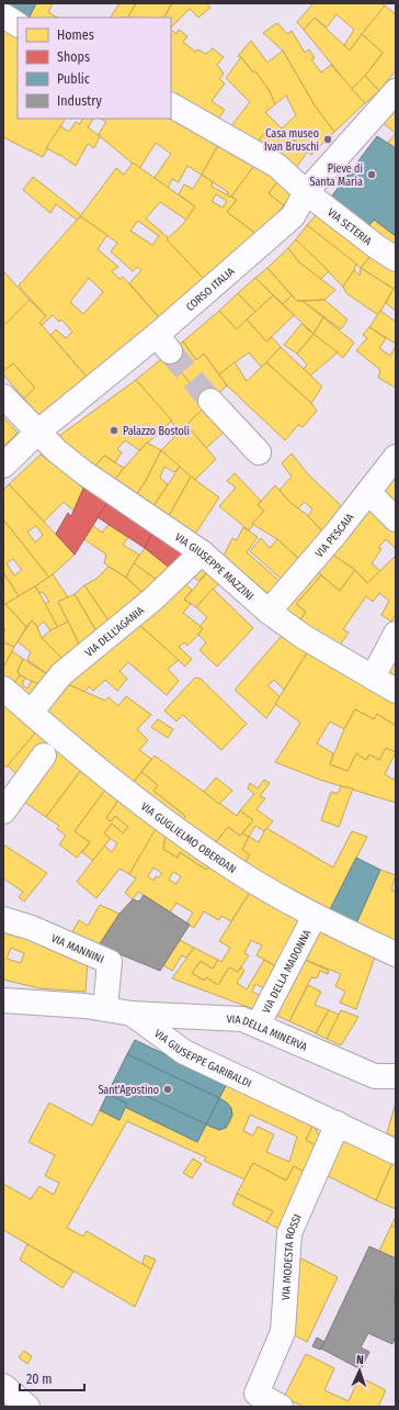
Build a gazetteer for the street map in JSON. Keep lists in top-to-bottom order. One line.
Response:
{"streets":{"street":["VIA SETERIA","CORSO ITALIA","VIA PESCAIA","VIA GIUSEPPE MAZZINI","VIA DELL'AGANIA","VIA GUGLIELMO OBERDAN","VIA MANNINI","VIA DELLA MADONNA","VIA DELLA MINERVA","VIA GIUSEPPE GARIBALDI","VIA MODESTA ROSSI"]},"crossings":[["VIA SETERIA","CORSO ITALIA"],["CORSO ITALIA","VIA GIUSEPPE MAZZINI"],["VIA PESCAIA","VIA GIUSEPPE MAZZINI"],["VIA GIUSEPPE MAZZINI","VIA DELL'AGANIA"],["VIA DELL'AGANIA","VIA GUGLIELMO OBERDAN"],["VIA GUGLIELMO OBERDAN","VIA DELLA MADONNA"],["VIA MANNINI","VIA GIUSEPPE GARIBALDI"],["VIA DELLA MADONNA","VIA DELLA MINERVA"],["VIA DELLA MINERVA","VIA GIUSEPPE GARIBALDI"],["VIA GIUSEPPE GARIBALDI","VIA MODESTA ROSSI"]],"places":["Casa museo Ivan Bruschi","Pieve di Santa Maria","Palazzo Bostoli","Sant'Agostino"],"legend":["Homes","Shops","Public","Industry"],"scale_bar":"20 m","north":"top"}
